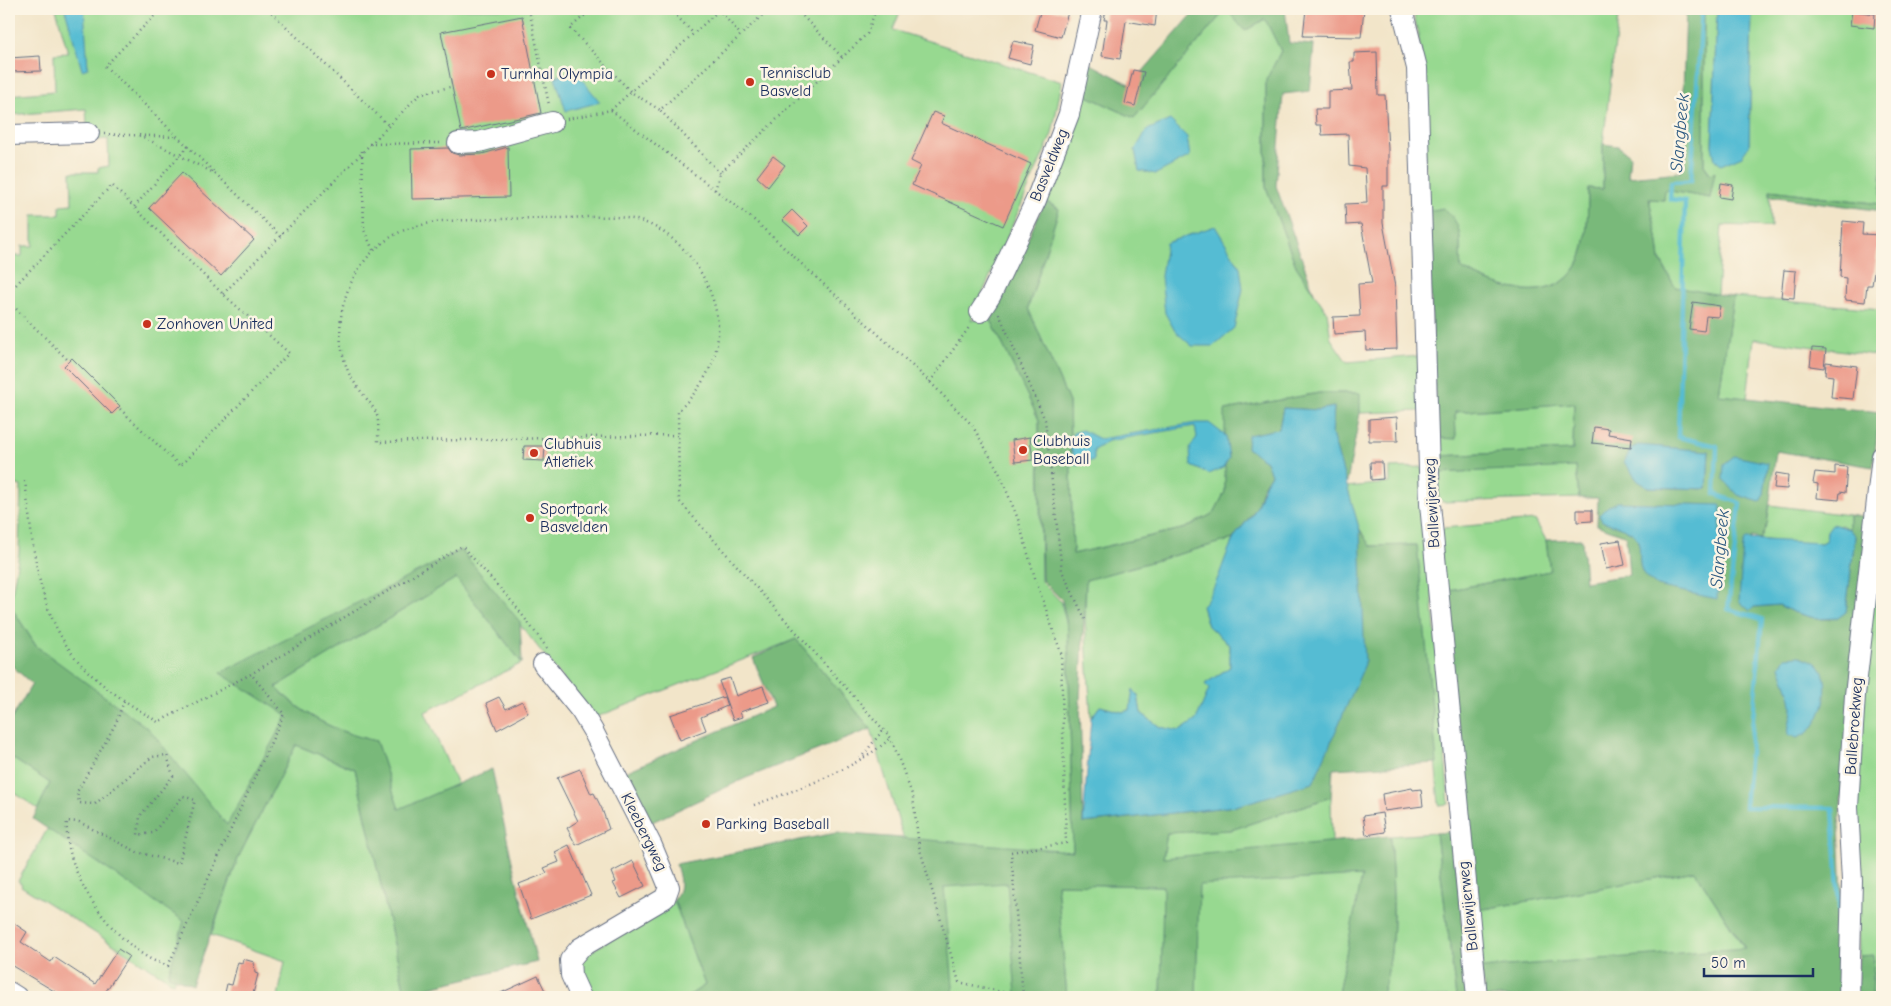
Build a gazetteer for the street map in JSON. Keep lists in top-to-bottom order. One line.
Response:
{"streets":{"street":["Basveldweg","Ballewijerweg","Ballebroekweg","Kleebergweg"]},"water":["Slangbeek"],"places":["Turnhal Olympia","Tennisclub Basveld","Zonhoven United","Clubhuis Baseball","Clubhuis Atletiek","Sportpark Basvelden","Parking Baseball"],"scale_bar":"50 m"}
